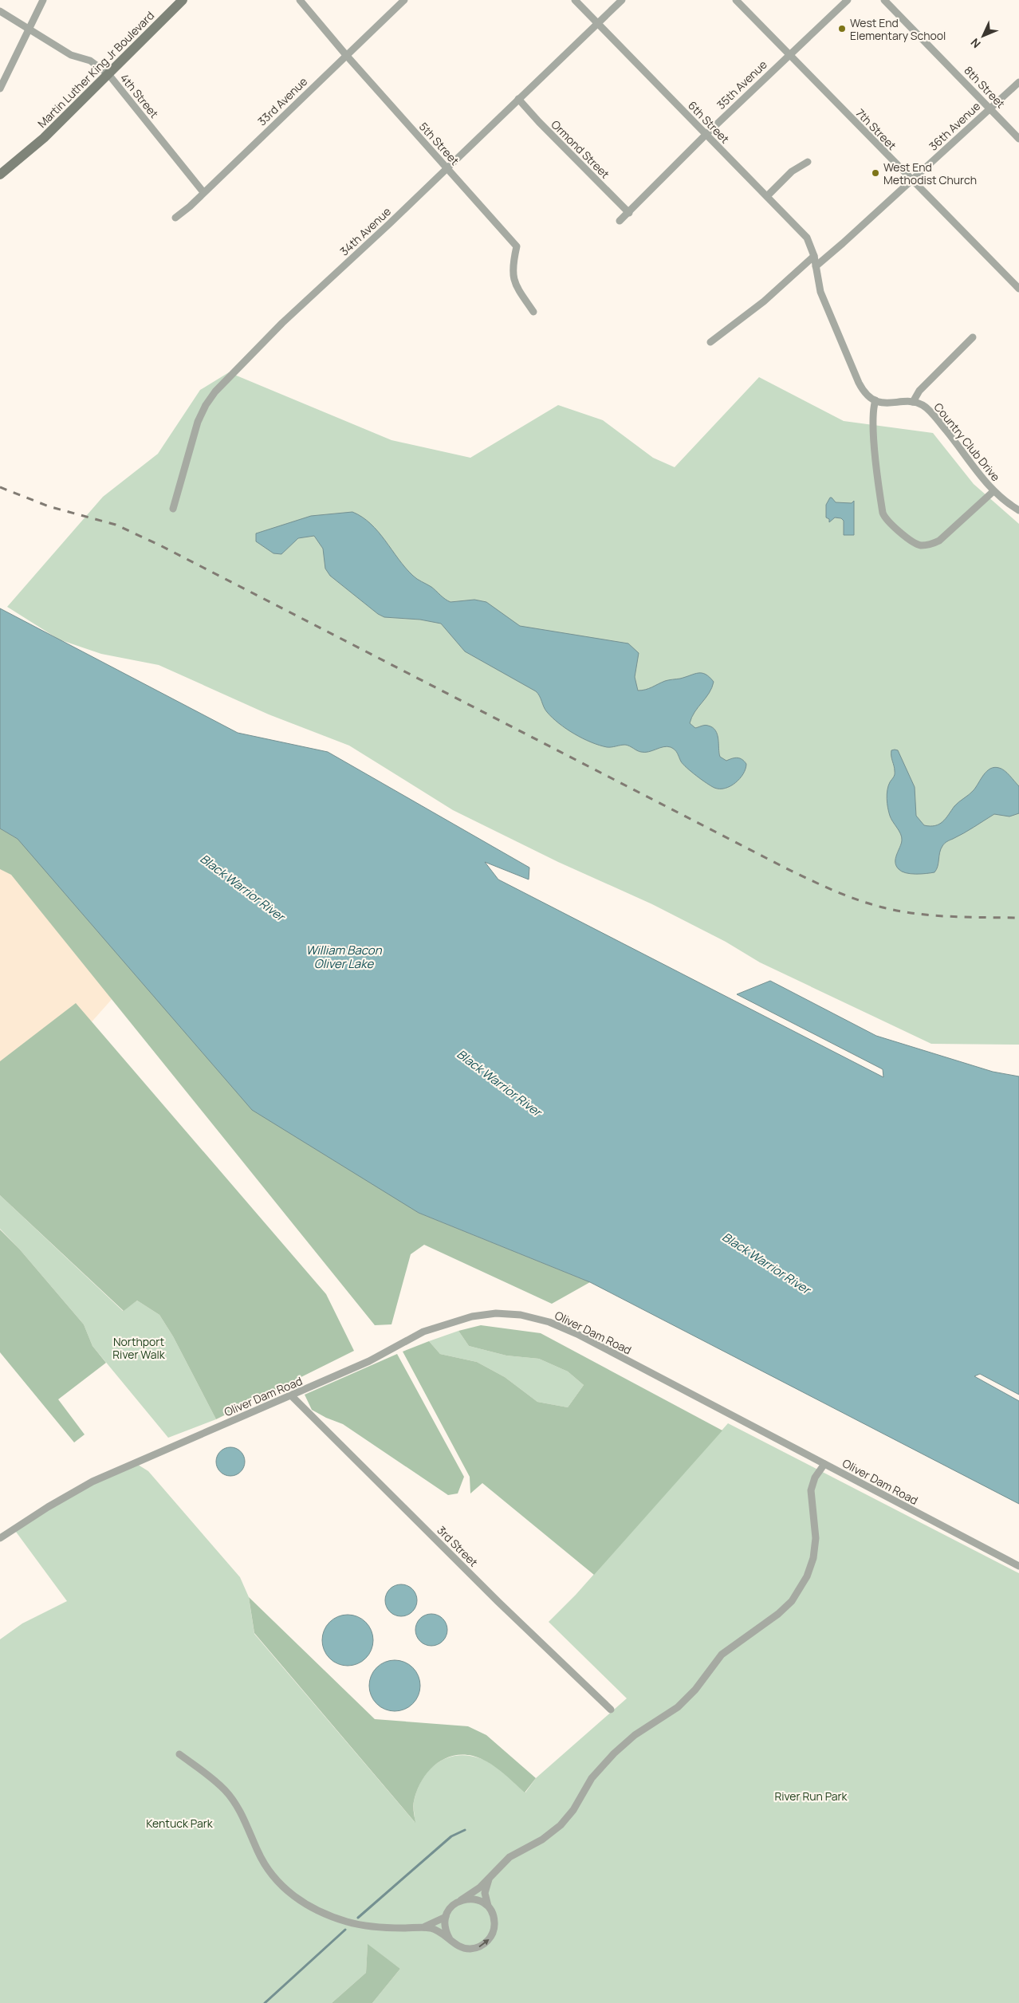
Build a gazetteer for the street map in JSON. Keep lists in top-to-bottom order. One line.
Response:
{"streets":{"main road":["Martin Luther King Jr Boulevard"],"street":["35th Avenue","8th Street","4th Street","33rd Avenue","6th Street","36th Avenue","7th Street","5th Street","Ormond Street","34th Avenue","Country Club Drive","Oliver Dam Road","3rd Street"]},"crossings":[["Martin Luther King Jr Boulevard","4th Street"],["35th Avenue","6th Street"],["35th Avenue","7th Street"],["35th Avenue","Ormond Street"],["8th Street","36th Avenue"],["4th Street","33rd Avenue"],["33rd Avenue","5th Street"],["6th Street","36th Avenue"],["6th Street","34th Avenue"],["36th Avenue","7th Street"],["5th Street","34th Avenue"],["Ormond Street","34th Avenue"],["Oliver Dam Road","3rd Street"]],"water":["Black Warrior River","William Bacon Oliver Lake"],"parks":["Northport River Walk","River Run Park","Kentuck Park"],"places":["West End Elementary School","West End Methodist Church"],"north":"bottom left"}
